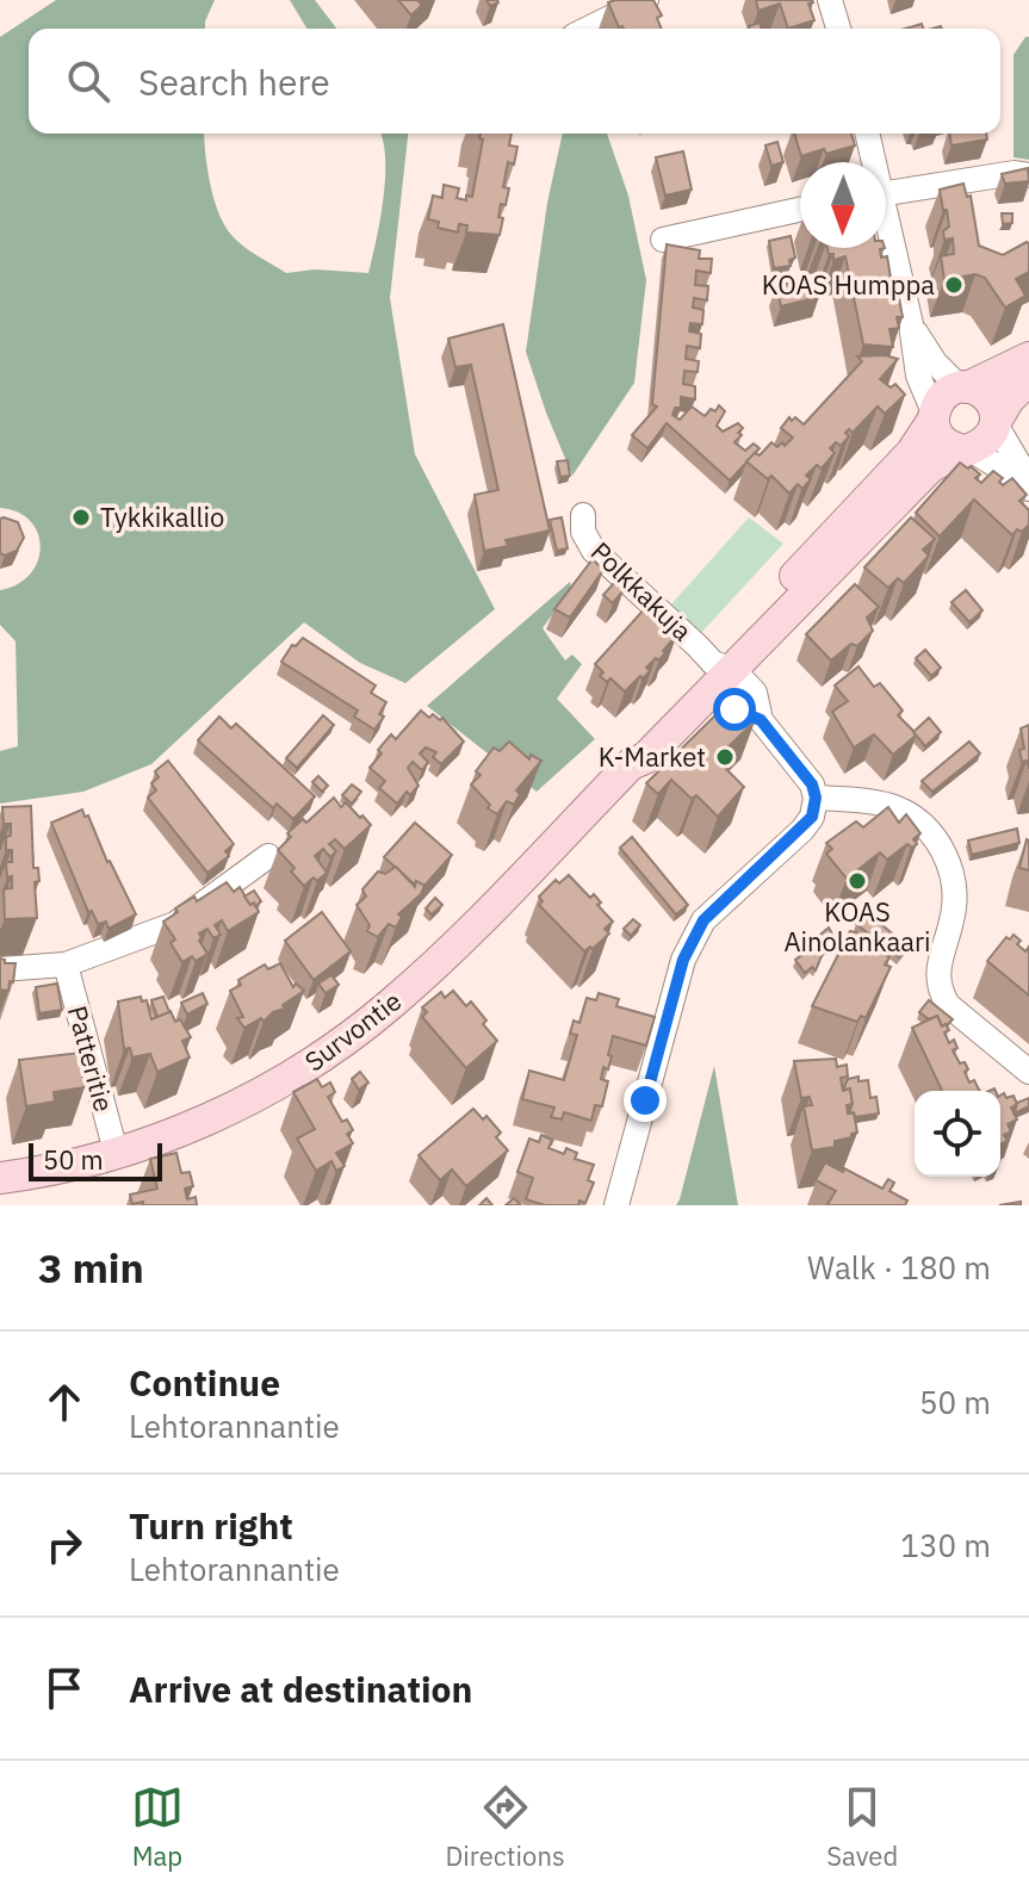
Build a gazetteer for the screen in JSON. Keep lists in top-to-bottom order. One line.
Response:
{"streets":{"main road":["Survontie"],"street":["Polkkakuja","Patteritie"]},"crossings":[["Polkkakuja","Survontie"],["Survontie","Patteritie"]],"places":["KOAS Humppa","Tykkikallio","K-Market","KOAS Ainolankaari"],"scale_bar":"50 m","north":"bottom","page":{"search":"Search here","scale":"50 m","heading":["3 min","Walk · 180 m"],"list":[["Continue","Lehtorannantie","50 m"],["Turn right","Lehtorannantie","130 m"],"Arrive at destination"],"nav":["Map","Directions","Saved"]}}
